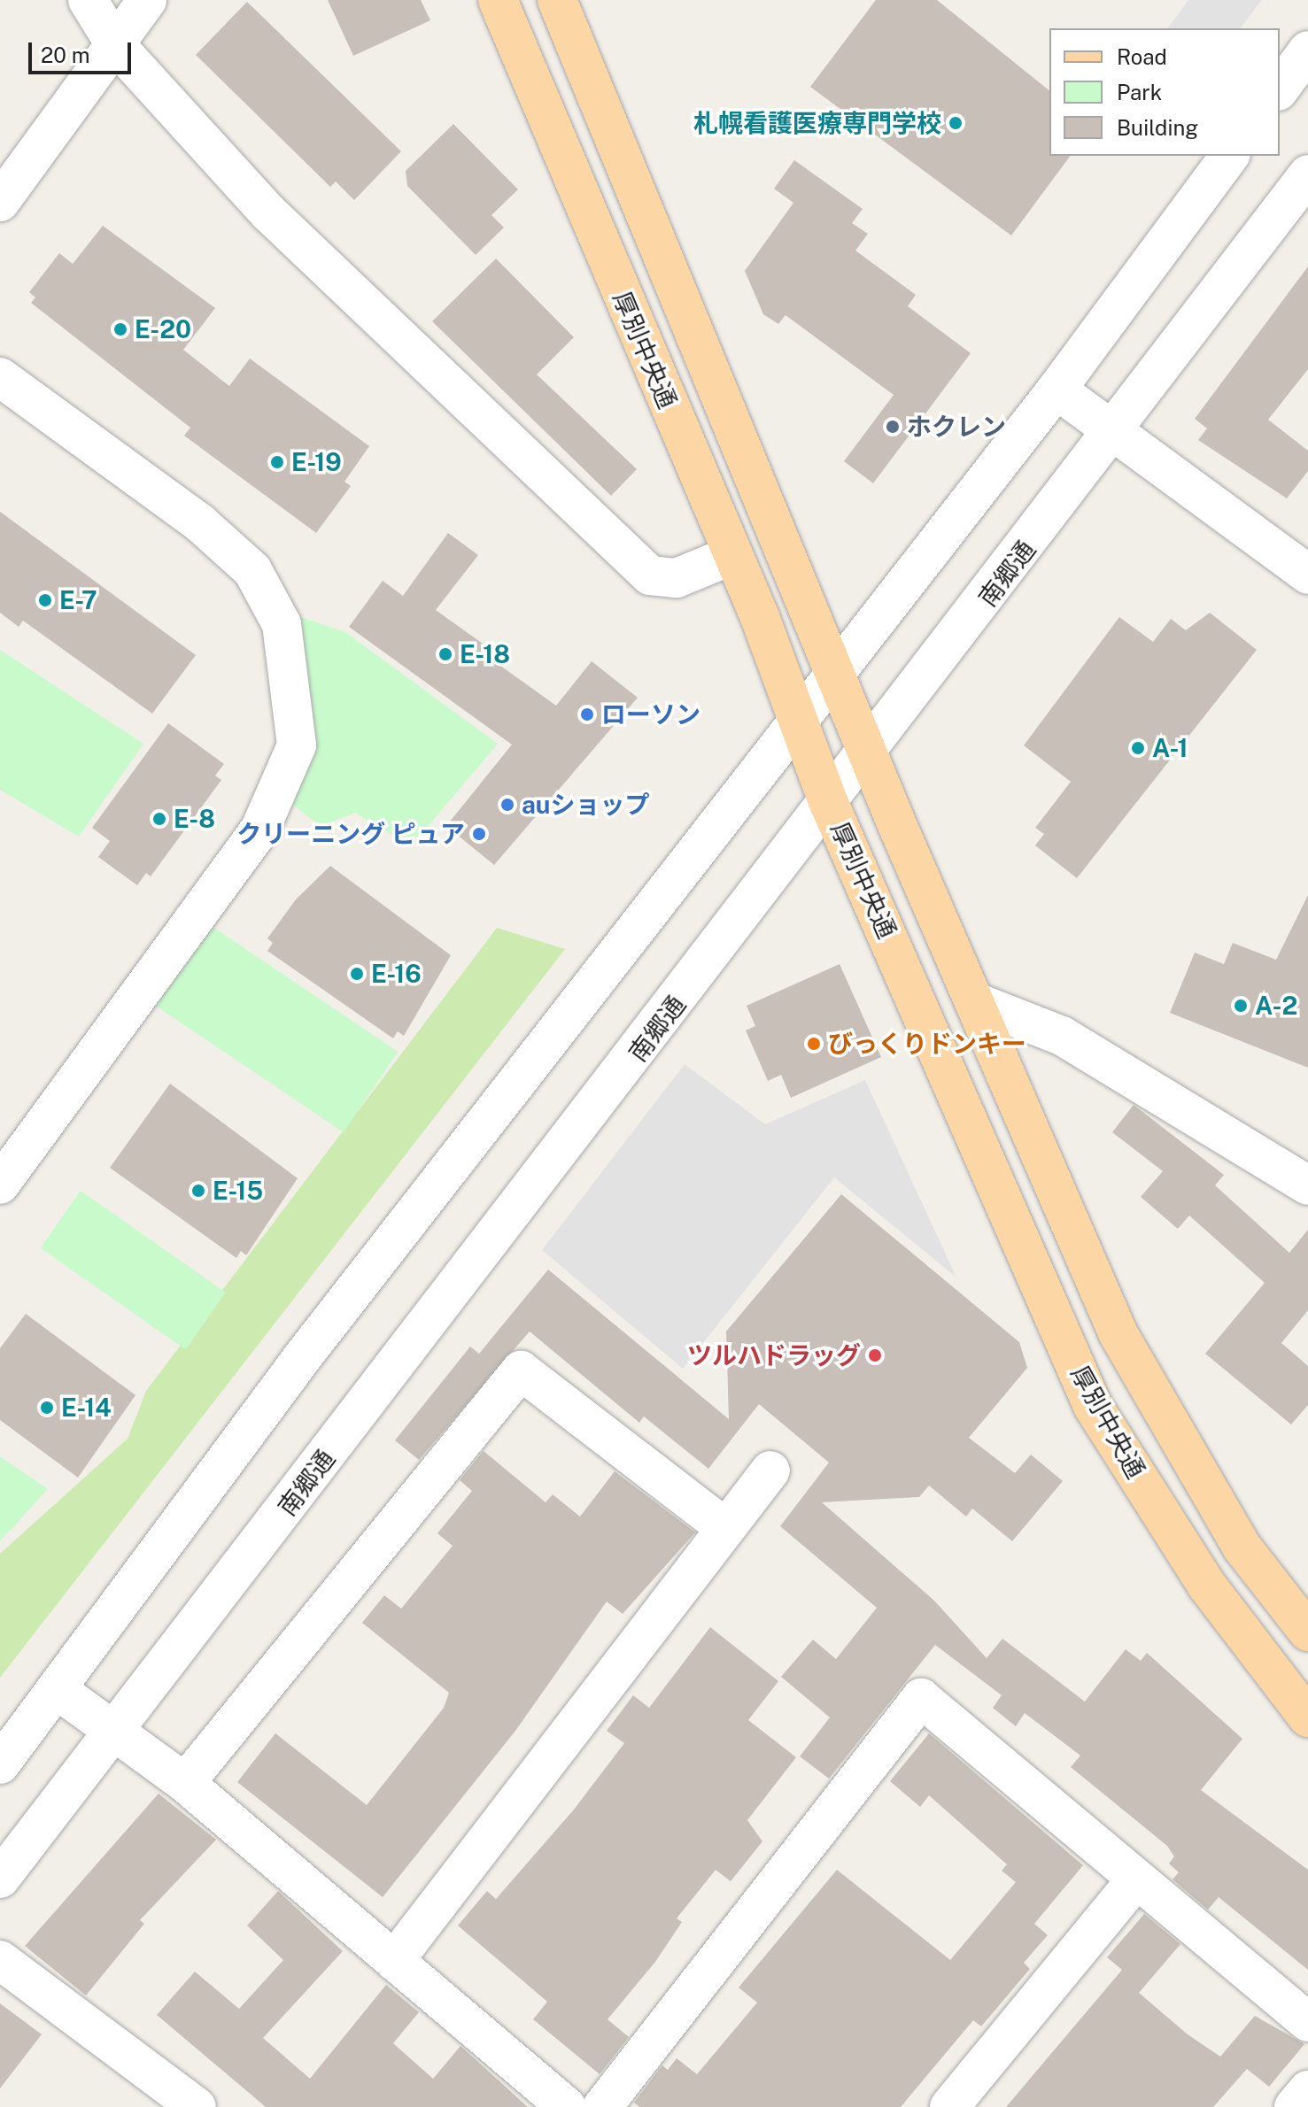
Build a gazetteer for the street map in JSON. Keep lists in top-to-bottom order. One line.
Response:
{"streets":{"main road":["厚別中央通"],"street":["南郷通"]},"crossings":[["厚別中央通","南郷通"]],"places":["札幌看護医療専門学校","E-20","ホクレン","E-19","E-7","E-18","ローソン","A-1","auショップ","E-8","クリーニング ピュア","E-16","A-2","びっくりドンキー","E-15","ツルハドラッグ","E-14"],"legend":["Road","Park","Building"],"scale_bar":"20 m"}
